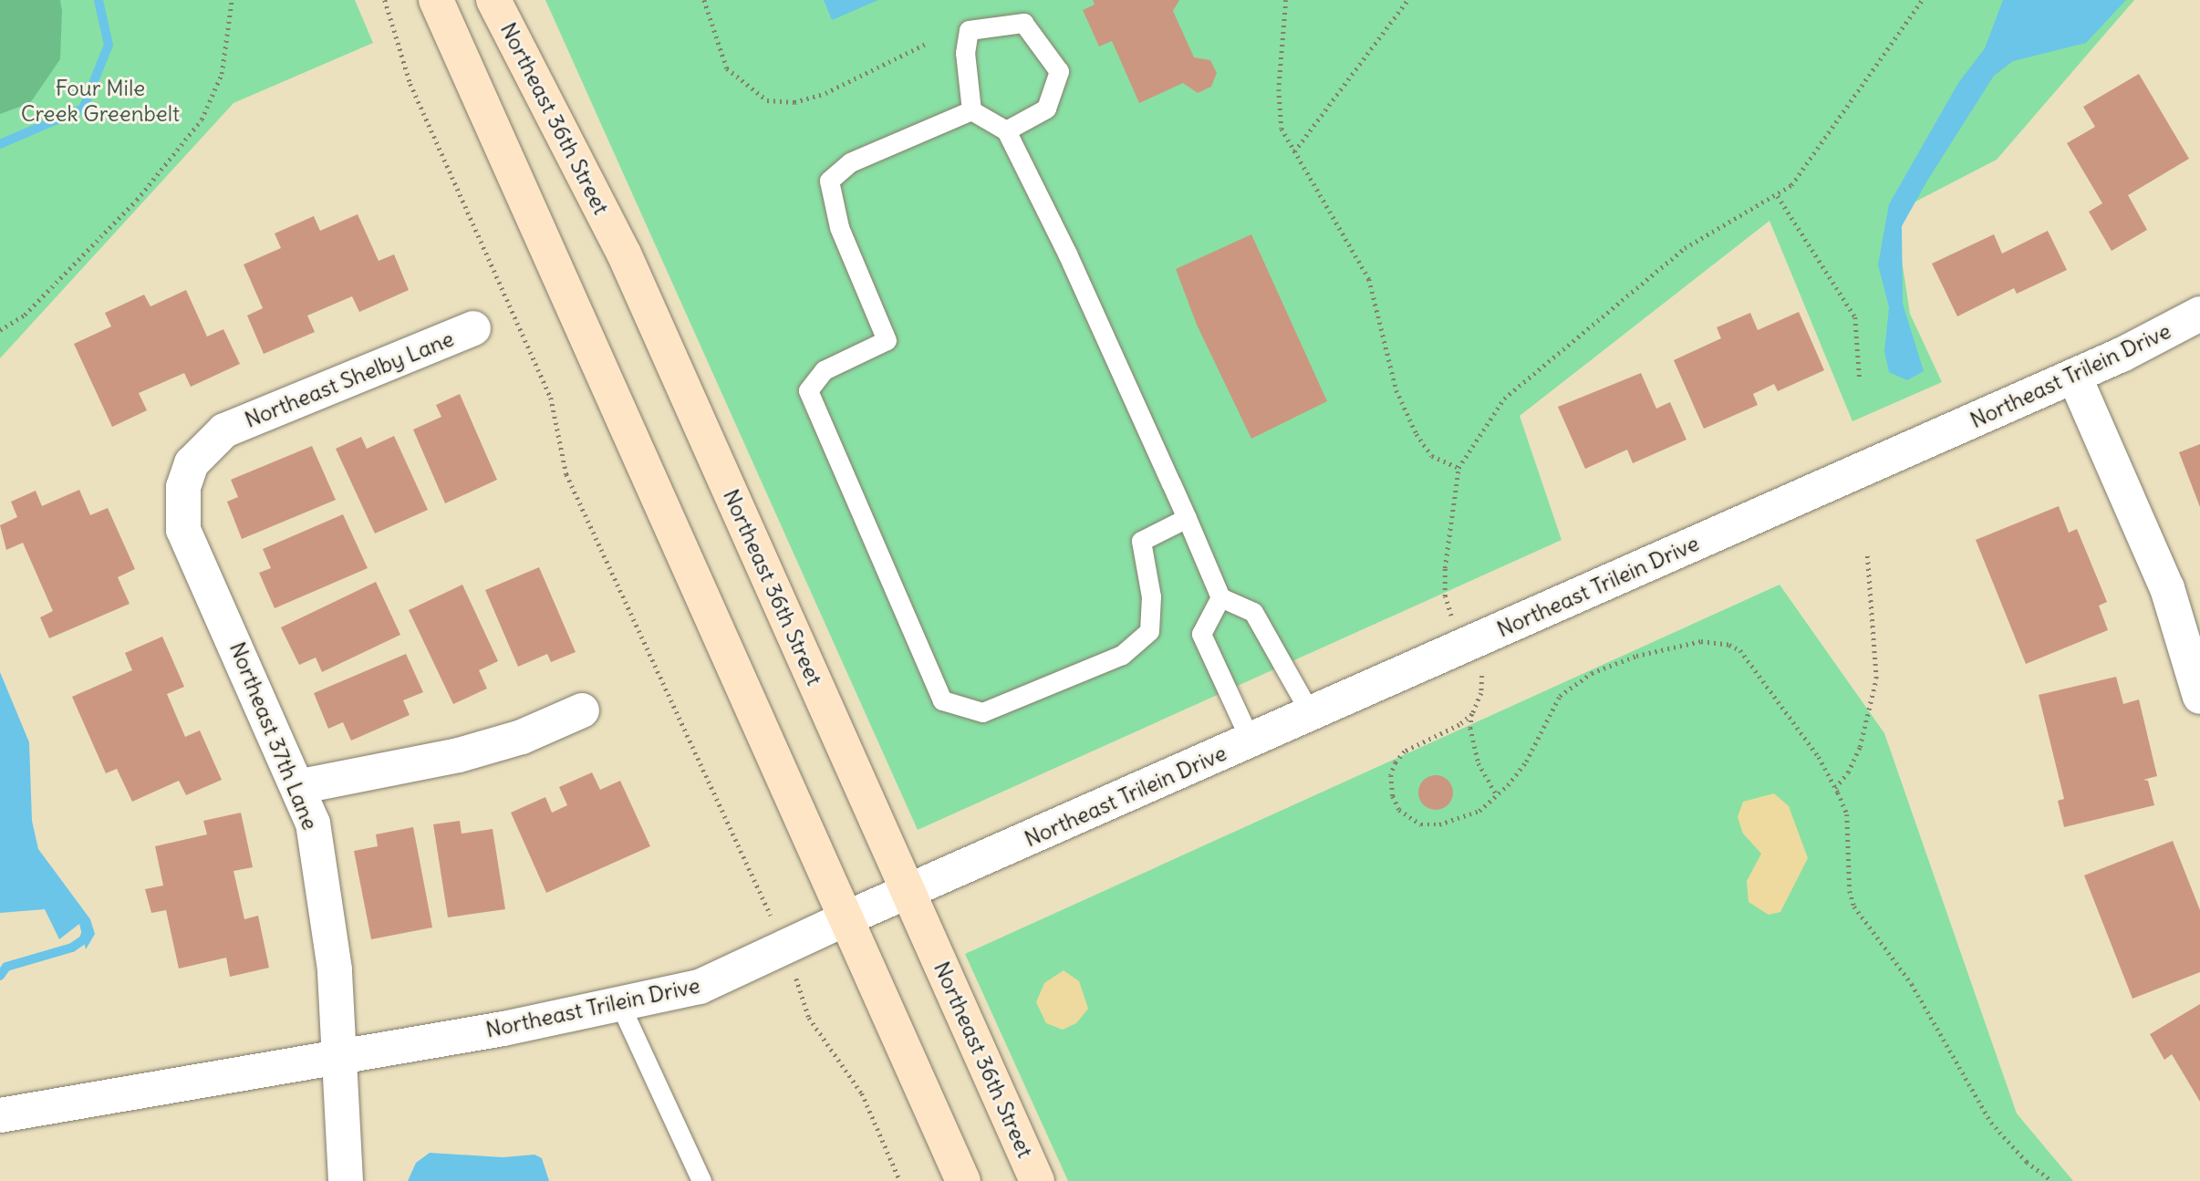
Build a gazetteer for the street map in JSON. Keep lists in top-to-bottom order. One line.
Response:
{"streets":{"main road":["Northeast 36th Street"],"street":["Northeast Trilein Drive","Northeast Shelby Lane","Northeast 37th Lane"]},"crossings":[["Northeast 36th Street","Northeast Trilein Drive"],["Northeast Trilein Drive","Northeast 37th Lane"],["Northeast Shelby Lane","Northeast 37th Lane"]],"parks":["Four Mile Creek Greenbelt"]}
